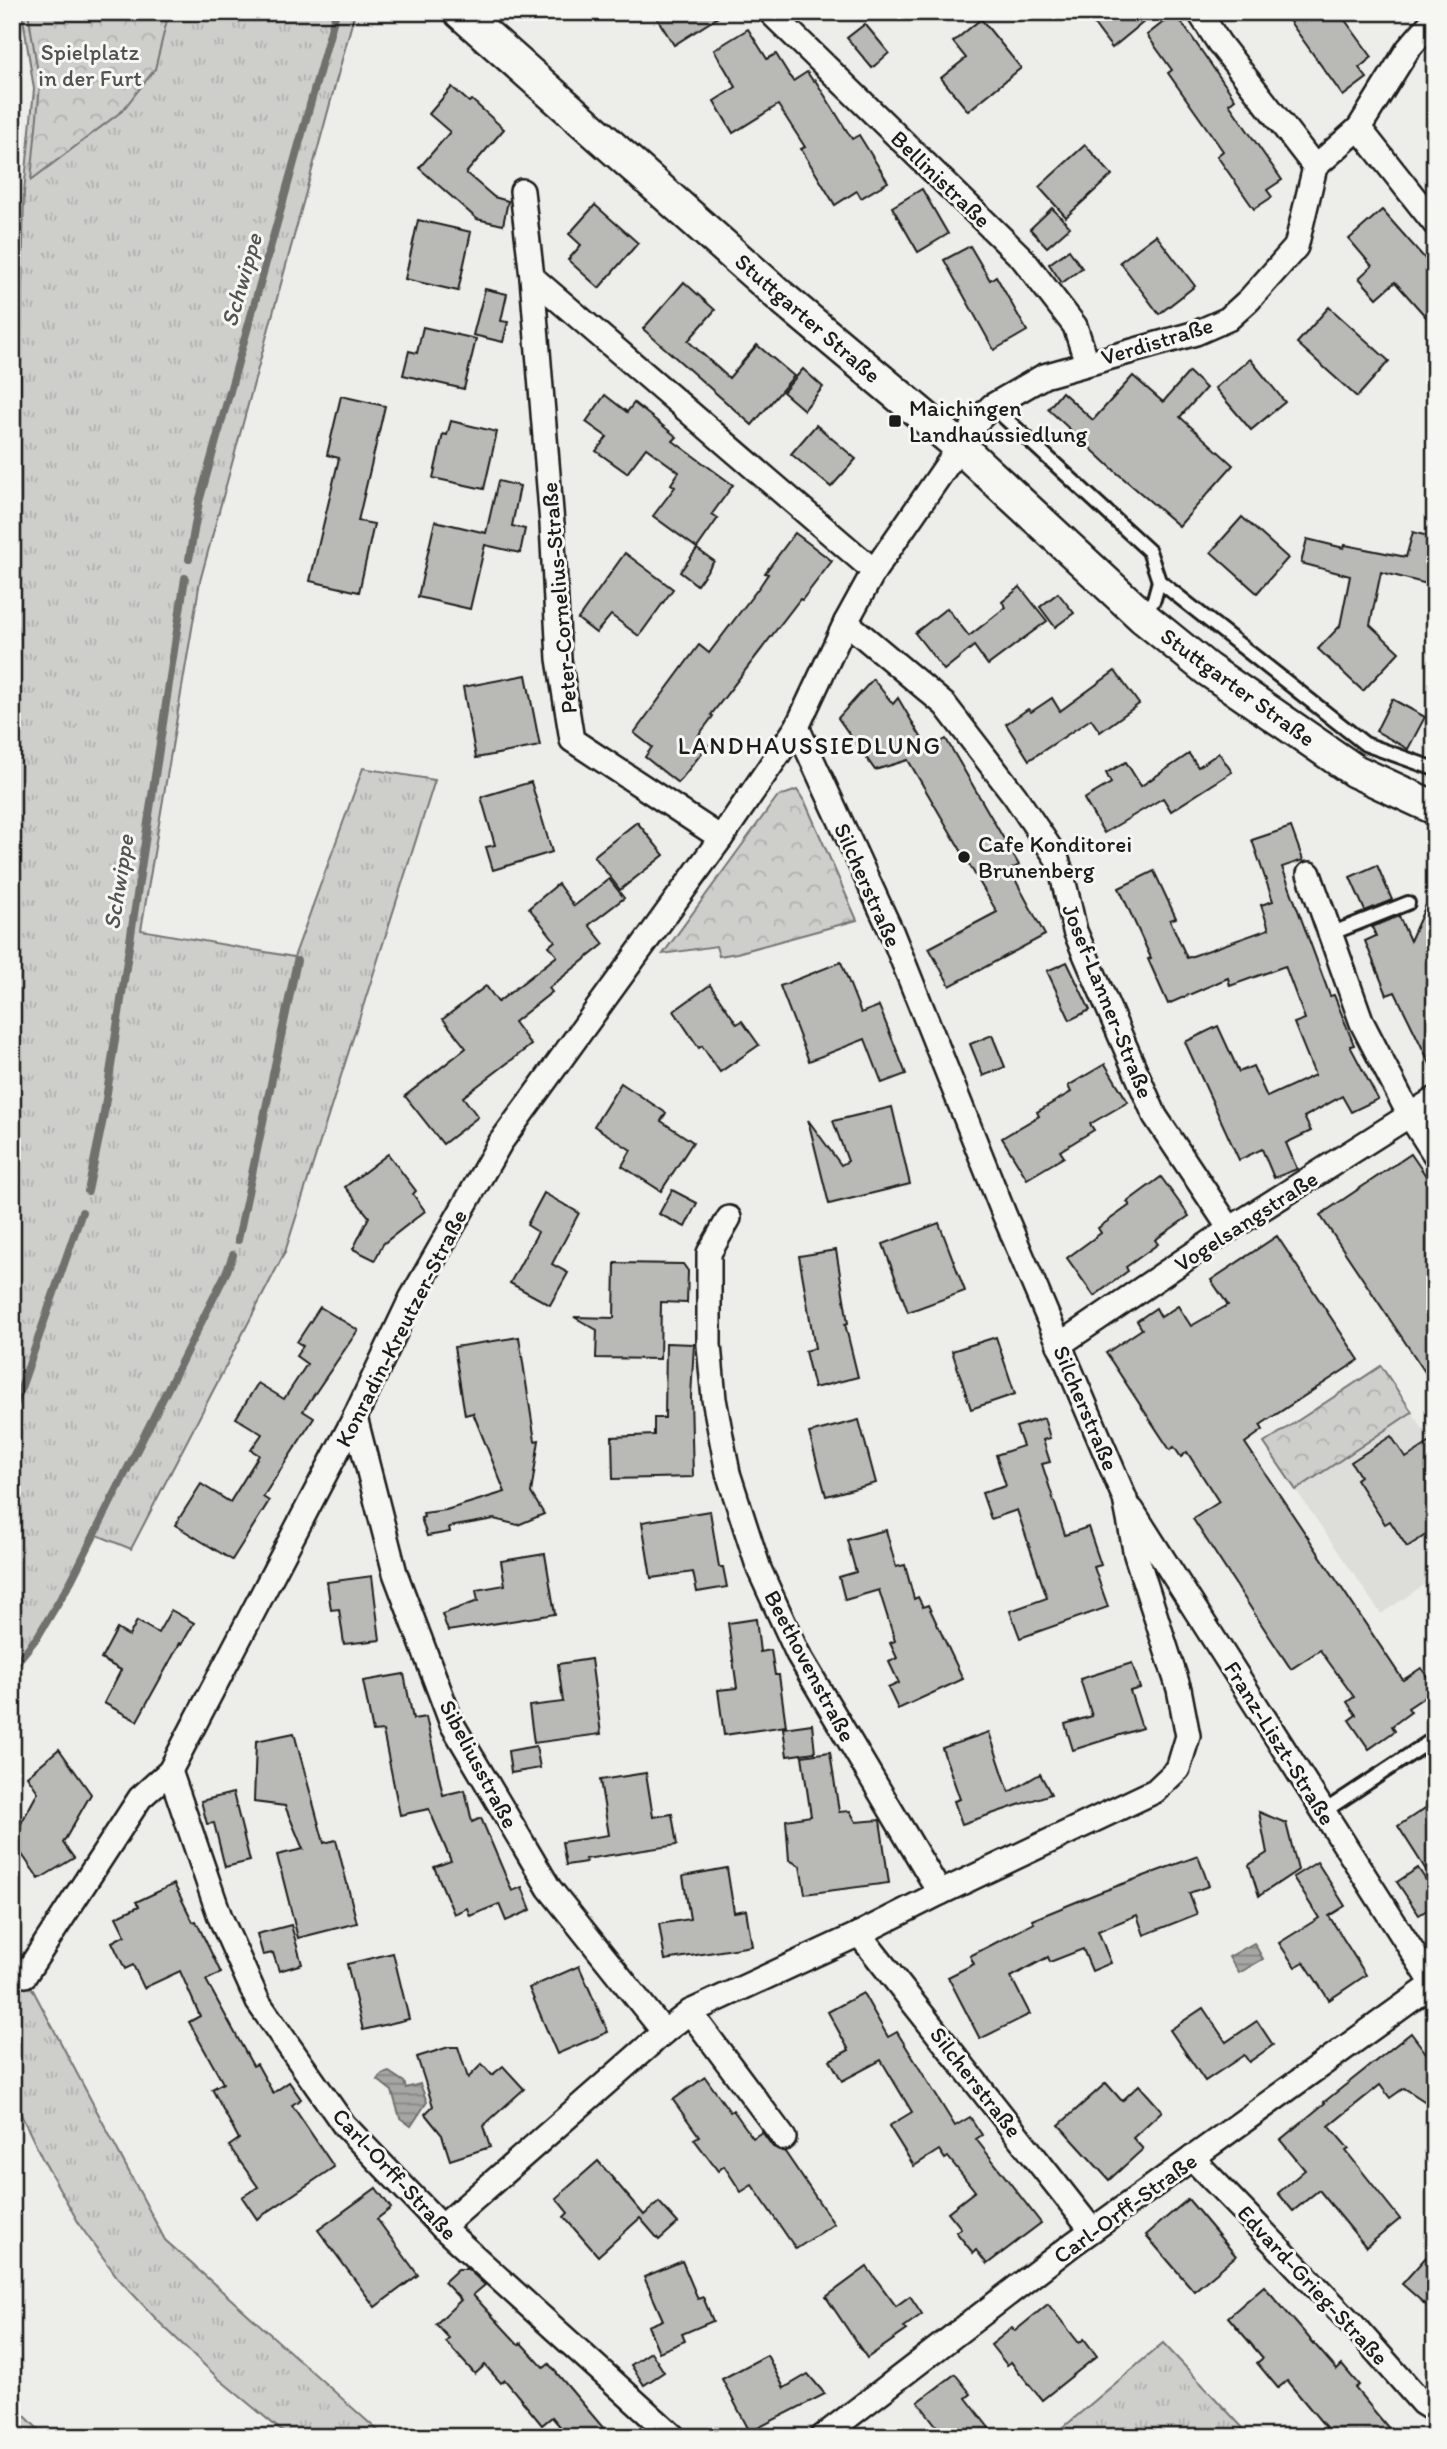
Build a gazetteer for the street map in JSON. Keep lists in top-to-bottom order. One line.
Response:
{"streets":{"main road":["Stuttgarter Straße"],"street":["Bellinistraße","Verdistraße","Peter-Cornelius-Straße","Silcherstraße","Josef-Lanner-Straße","Vogelsangstraße","Konradin-Kreutzer-Straße","Beethovenstraße","Franz-Liszt-Straße","Sibeliusstraße","Carl-Orff-Straße","Edvard-Grieg-Straße"]},"crossings":[["Bellinistraße","Verdistraße"],["Stuttgarter Straße","Verdistraße"],["Stuttgarter Straße","Konradin-Kreutzer-Straße"],["Verdistraße","Konradin-Kreutzer-Straße"],["Peter-Cornelius-Straße","Konradin-Kreutzer-Straße"],["Silcherstraße","Vogelsangstraße"],["Silcherstraße","Konradin-Kreutzer-Straße"],["Silcherstraße","Beethovenstraße"],["Silcherstraße","Franz-Liszt-Straße"],["Silcherstraße","Sibeliusstraße"],["Silcherstraße","Carl-Orff-Straße"],["Josef-Lanner-Straße","Vogelsangstraße"],["Josef-Lanner-Straße","Konradin-Kreutzer-Straße"],["Konradin-Kreutzer-Straße","Sibeliusstraße"],["Konradin-Kreutzer-Straße","Carl-Orff-Straße"],["Franz-Liszt-Straße","Carl-Orff-Straße"],["Carl-Orff-Straße","Edvard-Grieg-Straße"]],"districts":["LANDHAUSSIEDLUNG"],"water":["Schwippe"],"parks":["Spielplatz in der Furt"],"places":{"transit":["Maichingen Landhaussiedlung"],"other":["Cafe Konditorei Brunenberg"]}}
